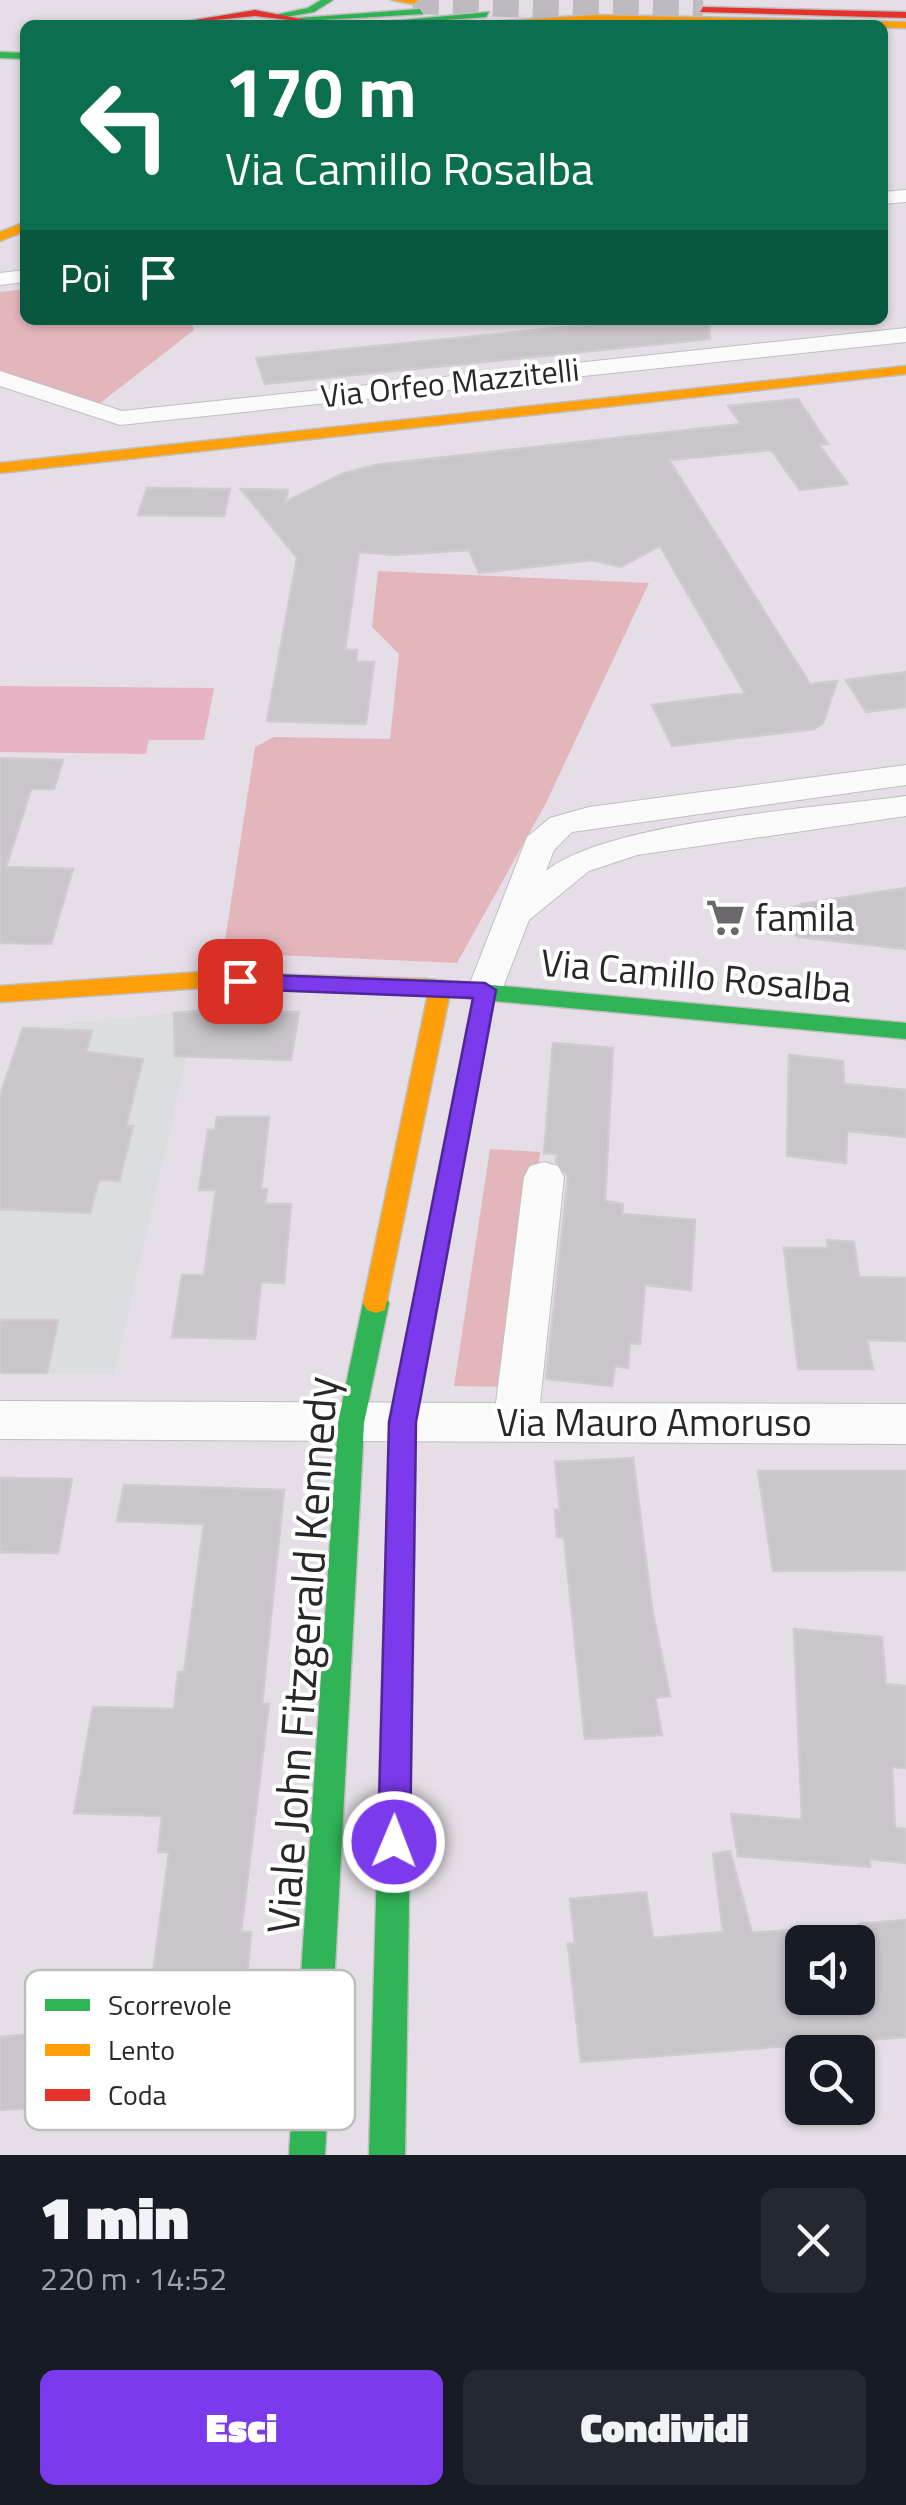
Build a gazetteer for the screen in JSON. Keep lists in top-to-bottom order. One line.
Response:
{"streets":{"main road":["Via Orfeo Mazzitelli","Via Camillo Rosalba","Viale John Fitzgerald Kennedy"],"street":["Via Mauro Amoruso"]},"crossings":[["Via Camillo Rosalba","Viale John Fitzgerald Kennedy"],["Via Mauro Amoruso","Viale John Fitzgerald Kennedy"]],"places":{"supermarket":["famila"]},"legend":["Scorrevole","Lento","Coda"],"page":{"turn":["170 m","Via Camillo Rosalba"],"then":"Poi","heading":["1 min","220 m · 14:52"],"buttons":["Esci","Condividi"]}}
